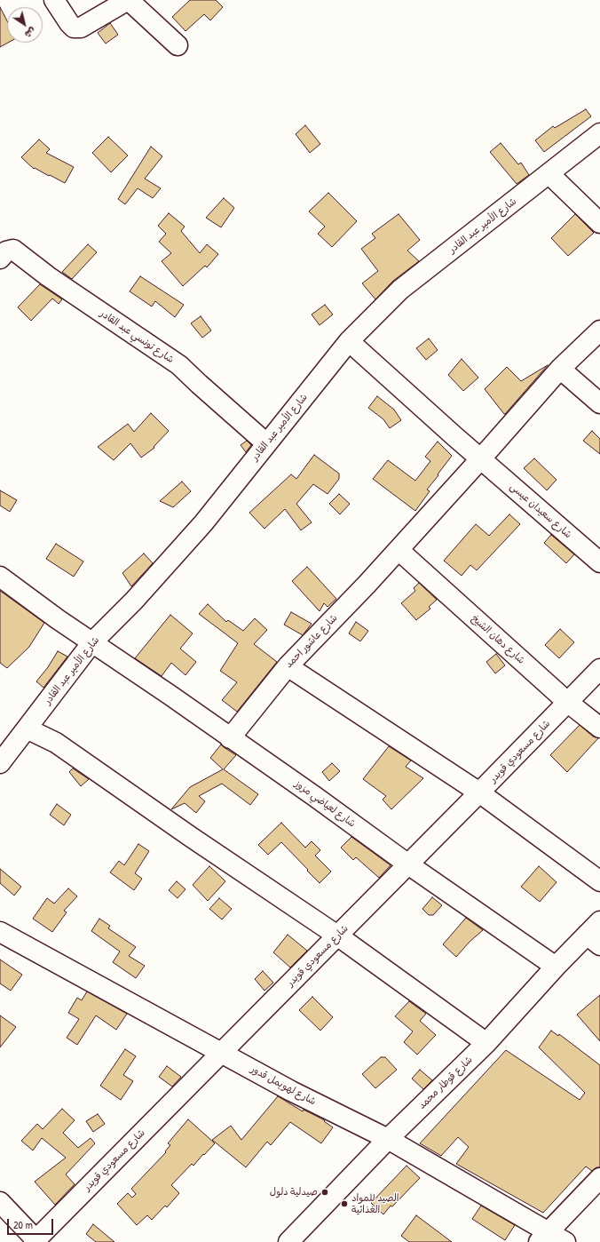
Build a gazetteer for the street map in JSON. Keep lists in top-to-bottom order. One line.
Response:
{"streets":{"street":["شارع الأمير عبد القادر","شارع تونسي عبد القادر","شارع سعيدان عيسى","شارع دهان الشيخ","شارع عاشور احمد","شارع مسعودي قويدر","شارع لعياضي مزوز","شارع قوطار محمد","شارع لهويمل قدور"]},"crossings":[["شارع الأمير عبد القادر","شارع تونسي عبد القادر"],["شارع الأمير عبد القادر","شارع سعيدان عيسى"],["شارع الأمير عبد القادر","شارع لعياضي مزوز"],["شارع سعيدان عيسى","شارع عاشور احمد"],["شارع دهان الشيخ","شارع عاشور احمد"],["شارع دهان الشيخ","شارع مسعودي قويدر"],["شارع عاشور احمد","شارع لعياضي مزوز"],["شارع مسعودي قويدر","شارع لعياضي مزوز"],["شارع مسعودي قويدر","شارع لهويمل قدور"],["شارع لعياضي مزوز","شارع قوطار محمد"],["شارع قوطار محمد","شارع لهويمل قدور"]],"places":["صيدلية دلول","الصيد للمواد الغذائية"],"scale_bar":"20 m","north":"bottom right"}
